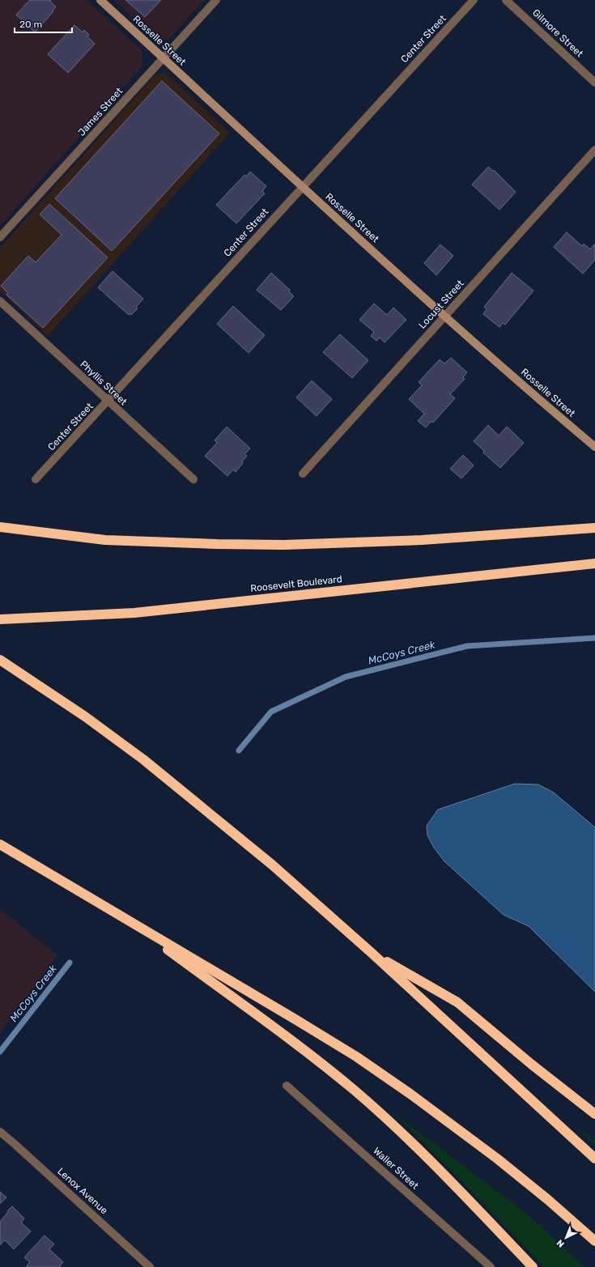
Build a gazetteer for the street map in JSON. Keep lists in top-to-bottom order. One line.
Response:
{"streets":{"highway":["Roosevelt Boulevard"],"street":["Gilmore Street","Center Street","Rosselle Street","James Street","Locust Street","Phyllis Street","Waller Street","Lenox Avenue"]},"crossings":[["Center Street","Rosselle Street"],["Center Street","Phyllis Street"],["Rosselle Street","James Street"],["Rosselle Street","Locust Street"]],"water":["McCoys Creek"],"scale_bar":"20 m","north":"bottom left"}
